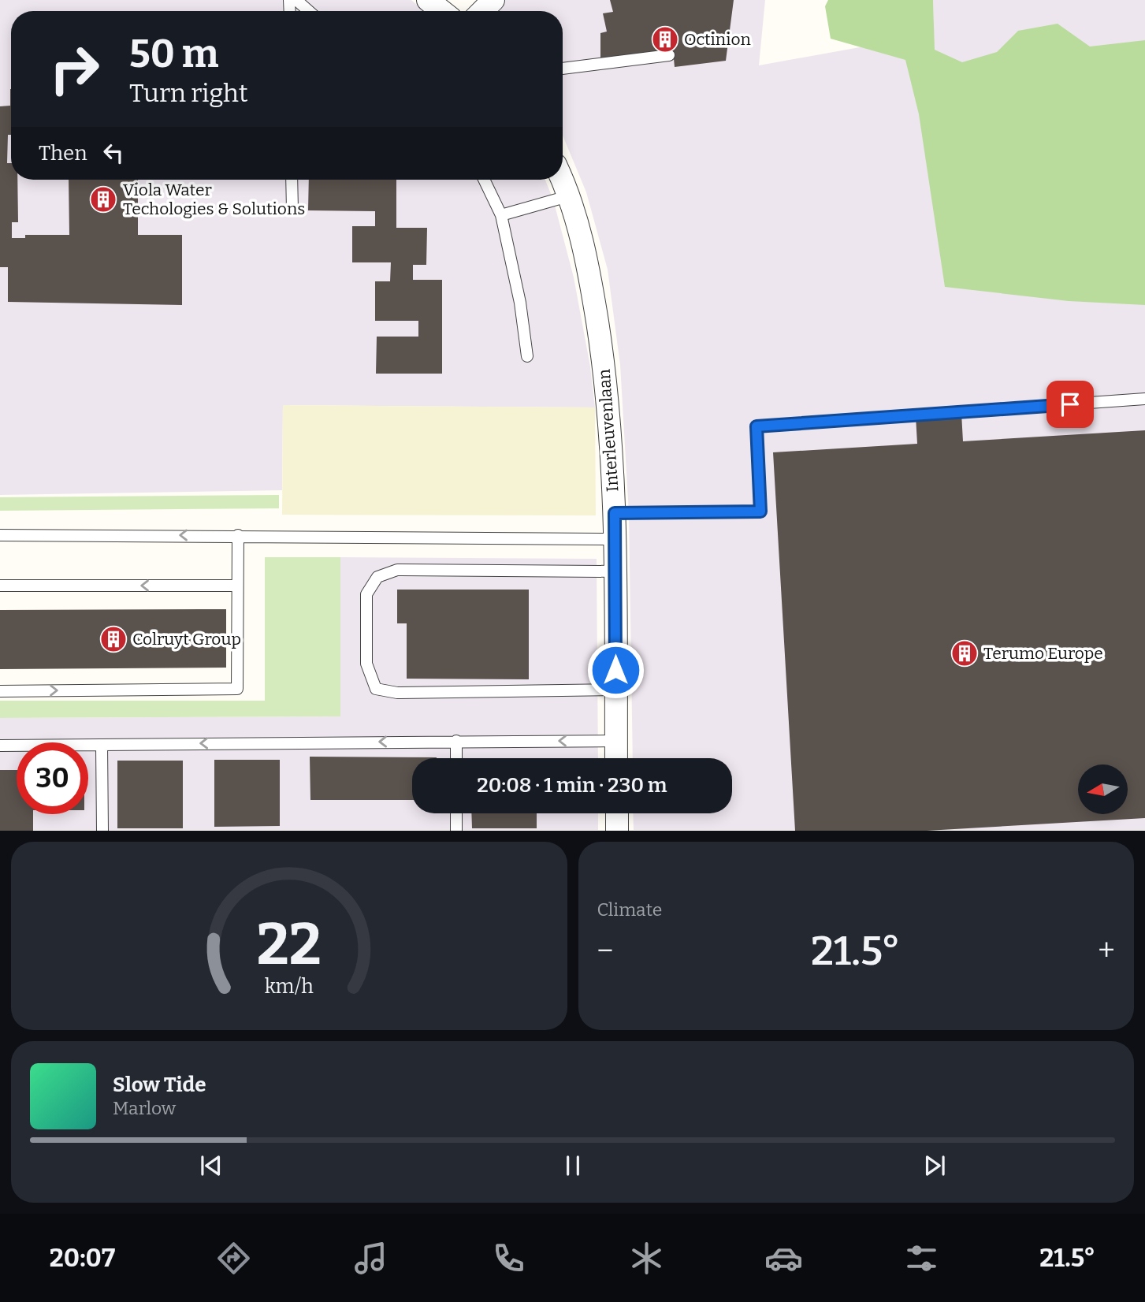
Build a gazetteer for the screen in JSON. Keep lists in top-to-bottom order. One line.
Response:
{"streets":{"street":["Interleuvenlaan"]},"places":{"building":["Octinion","Viola Water Techologies & Solutions","Colruyt Group","Terumo Europe"]},"north":"left","page":{"turn":["50 m","Turn right"],"then":"Then","limit":"30","trip":"20:08 · 1 min · 230 m","tile":"Climate","heat":["−","21.5°","+"],"song":["Slow Tide","Marlow"],"tabs":["20:07","21.5°"],"gauge":["22","km/h"]}}
